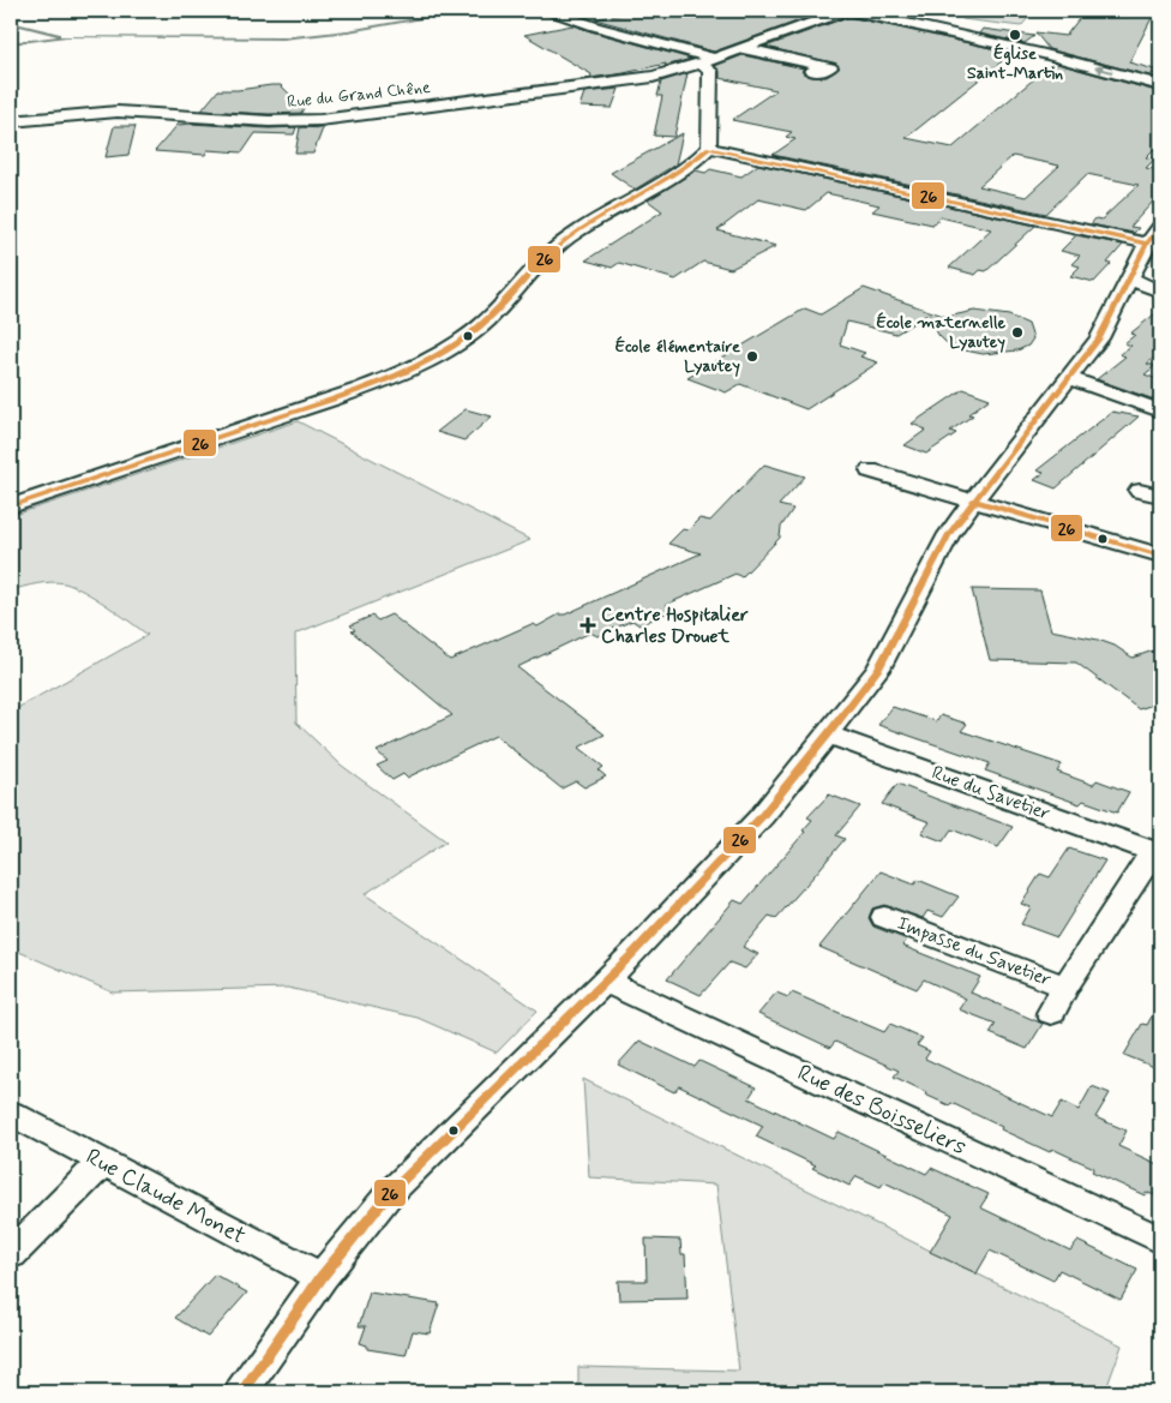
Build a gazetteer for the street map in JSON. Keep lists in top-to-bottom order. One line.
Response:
{"streets":{"street":["Rue du Grand Chêne","Rue du Savetier","Impasse du Savetier","Rue des Boisseliers","Rue Claude Monet"]},"crossings":[["Rue du Savetier","Impasse du Savetier"]],"places":{"other":["Église Saint-Martin","École maternelle Lyautey","École élémentaire Lyautey"],"health":["Centre Hospitalier Charles Drouet"]},"lines":["transit line 26"]}
